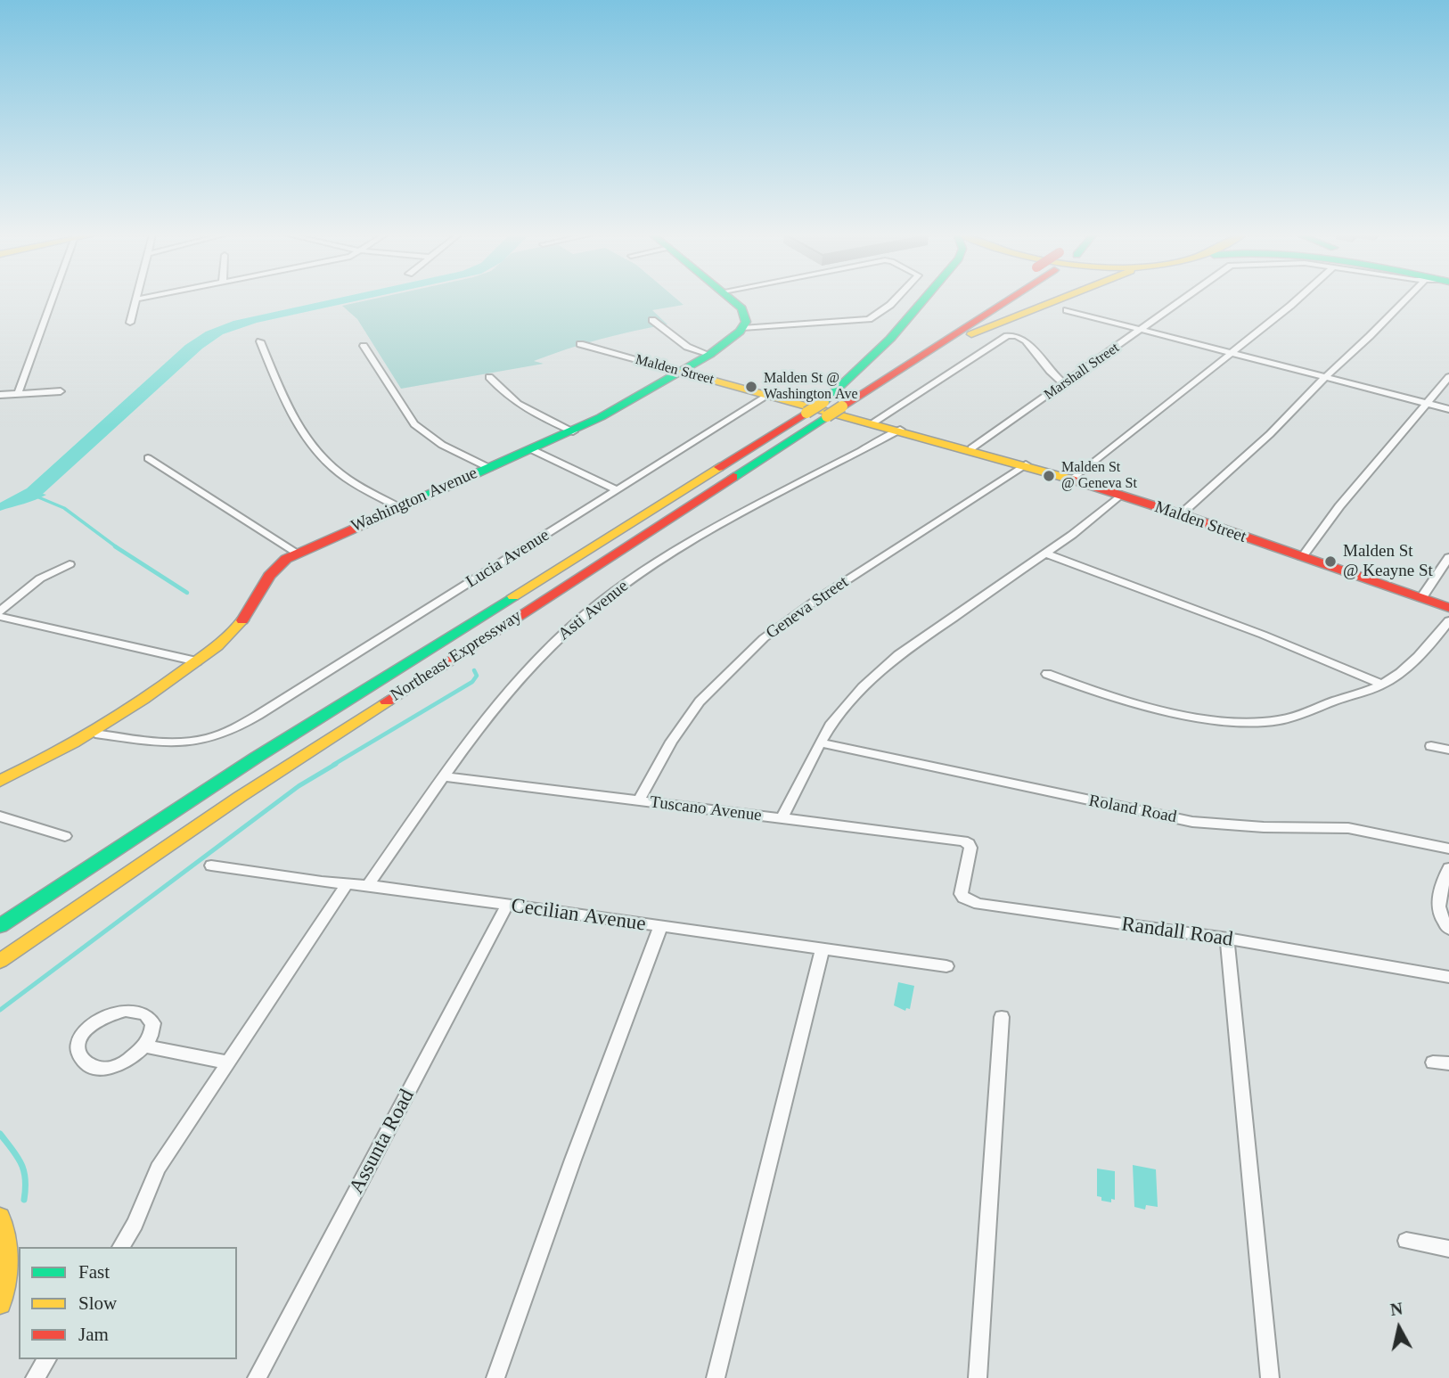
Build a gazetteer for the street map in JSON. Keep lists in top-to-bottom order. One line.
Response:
{"streets":{"main road":["Malden Street","Washington Avenue","Northeast Expressway"],"street":["Marshall Street","Lucia Avenue","Geneva Street","Asti Avenue","Tuscano Avenue","Roland Road","Cecilian Avenue","Randall Road","Assunta Road"]},"crossings":[["Malden Street","Marshall Street"],["Malden Street","Washington Avenue"],["Malden Street","Lucia Avenue"],["Malden Street","Geneva Street"],["Malden Street","Asti Avenue"],["Washington Avenue","Lucia Avenue"],["Geneva Street","Tuscano Avenue"],["Asti Avenue","Tuscano Avenue"],["Asti Avenue","Cecilian Avenue"],["Tuscano Avenue","Randall Road"],["Cecilian Avenue","Assunta Road"]],"places":["Malden St @ Washington Ave","Malden St @ Geneva St","Malden St @ Keayne St"],"legend":["Fast","Slow","Jam"],"north":"top"}
